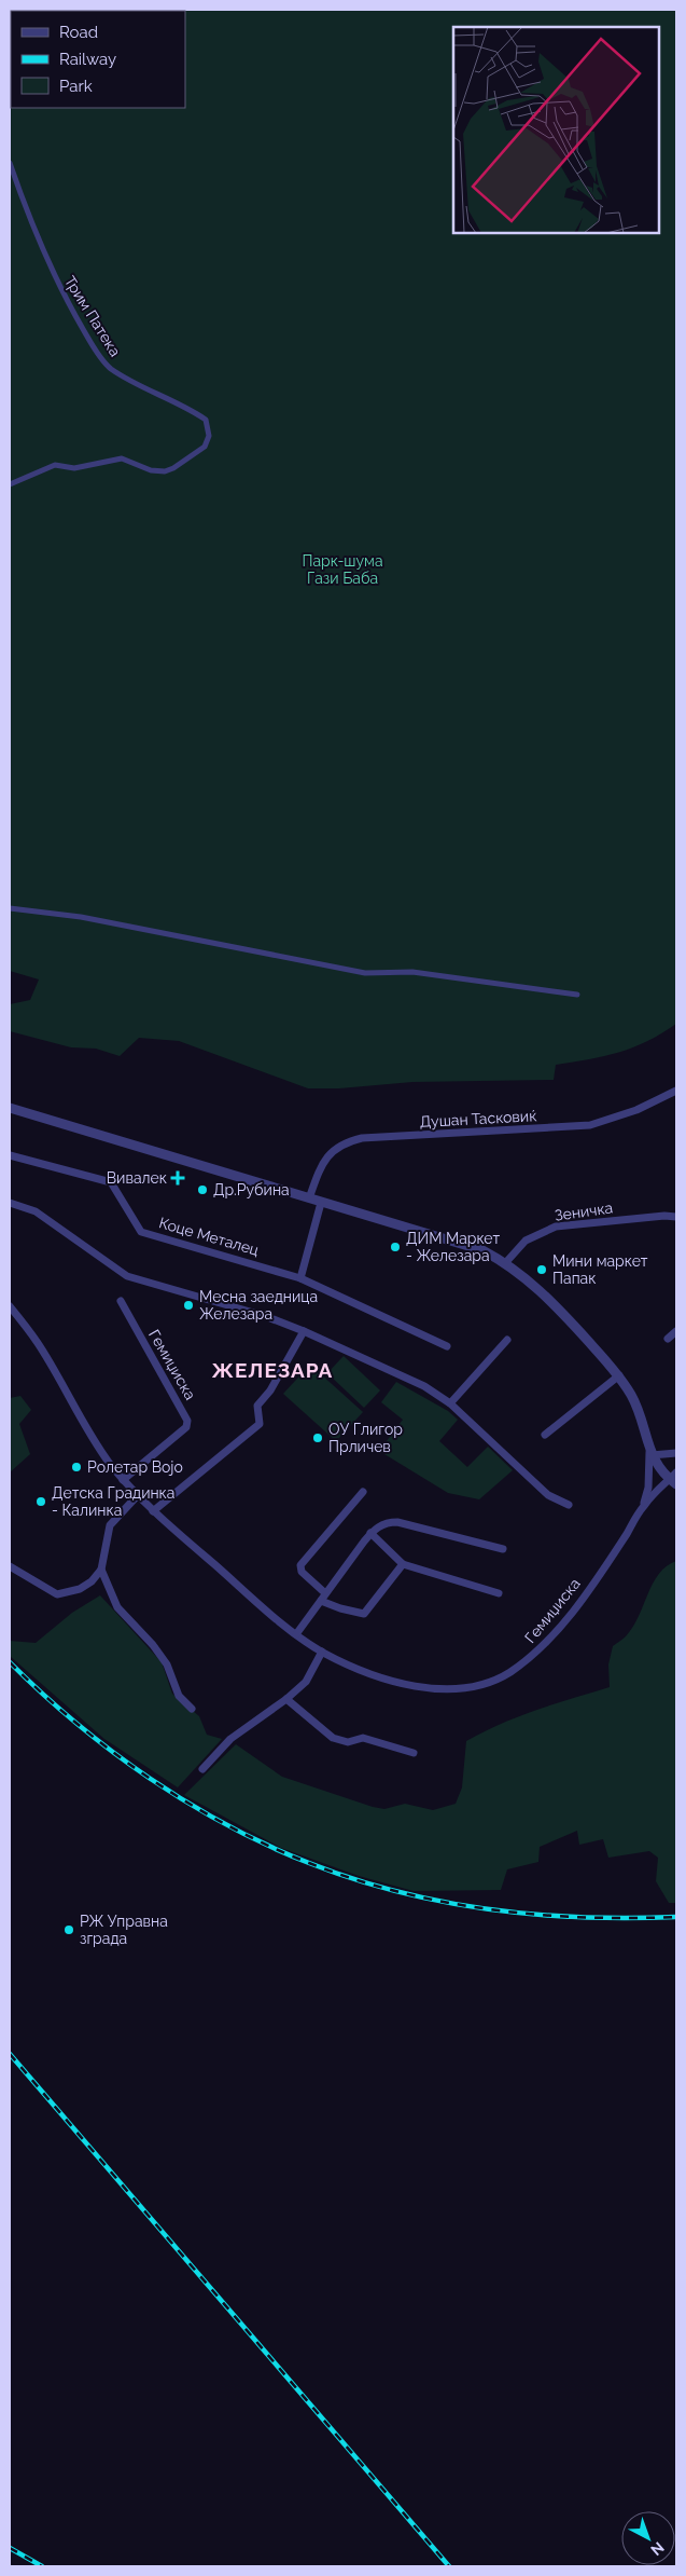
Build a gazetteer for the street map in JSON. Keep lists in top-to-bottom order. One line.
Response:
{"streets":{"street":["Трим Патека","Душан Тасковиќ","Зеничка","Коце Металец","Гемиџиска"]},"districts":["ЖЕЛЕЗАРА"],"parks":["Парк-шума Гази Баба"],"places":{"health":["Вивалек"],"other":["Др.Рубина","ДИМ Маркет - Железара","Мини маркет Папак","Месна заедница Железара","ОУ Глигор Прличев","Ролетар Војо","Детска Градинка - Калинка","РЖ Управна зграда"]},"legend":["Road","Railway","Park"],"north":"bottom right"}
